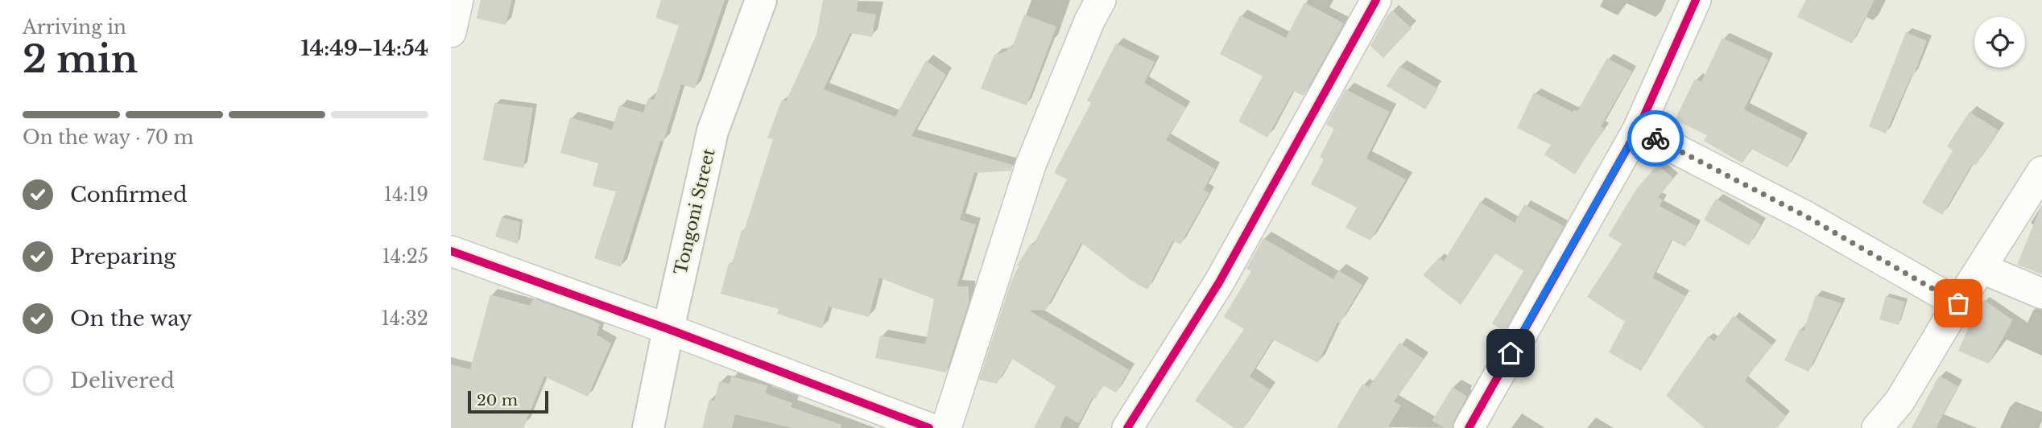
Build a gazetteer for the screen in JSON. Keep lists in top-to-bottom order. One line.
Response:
{"streets":{"street":["Tongoni Street"]},"scale_bar":"20 m","page":{"heading":["2 min","Arriving in","14:49–14:54"],"bar":"On the way · 70 m","list":[["Confirmed","14:19"],["Preparing","14:25"],["On the way","14:32"],"Delivered"],"scale":"20 m"}}
